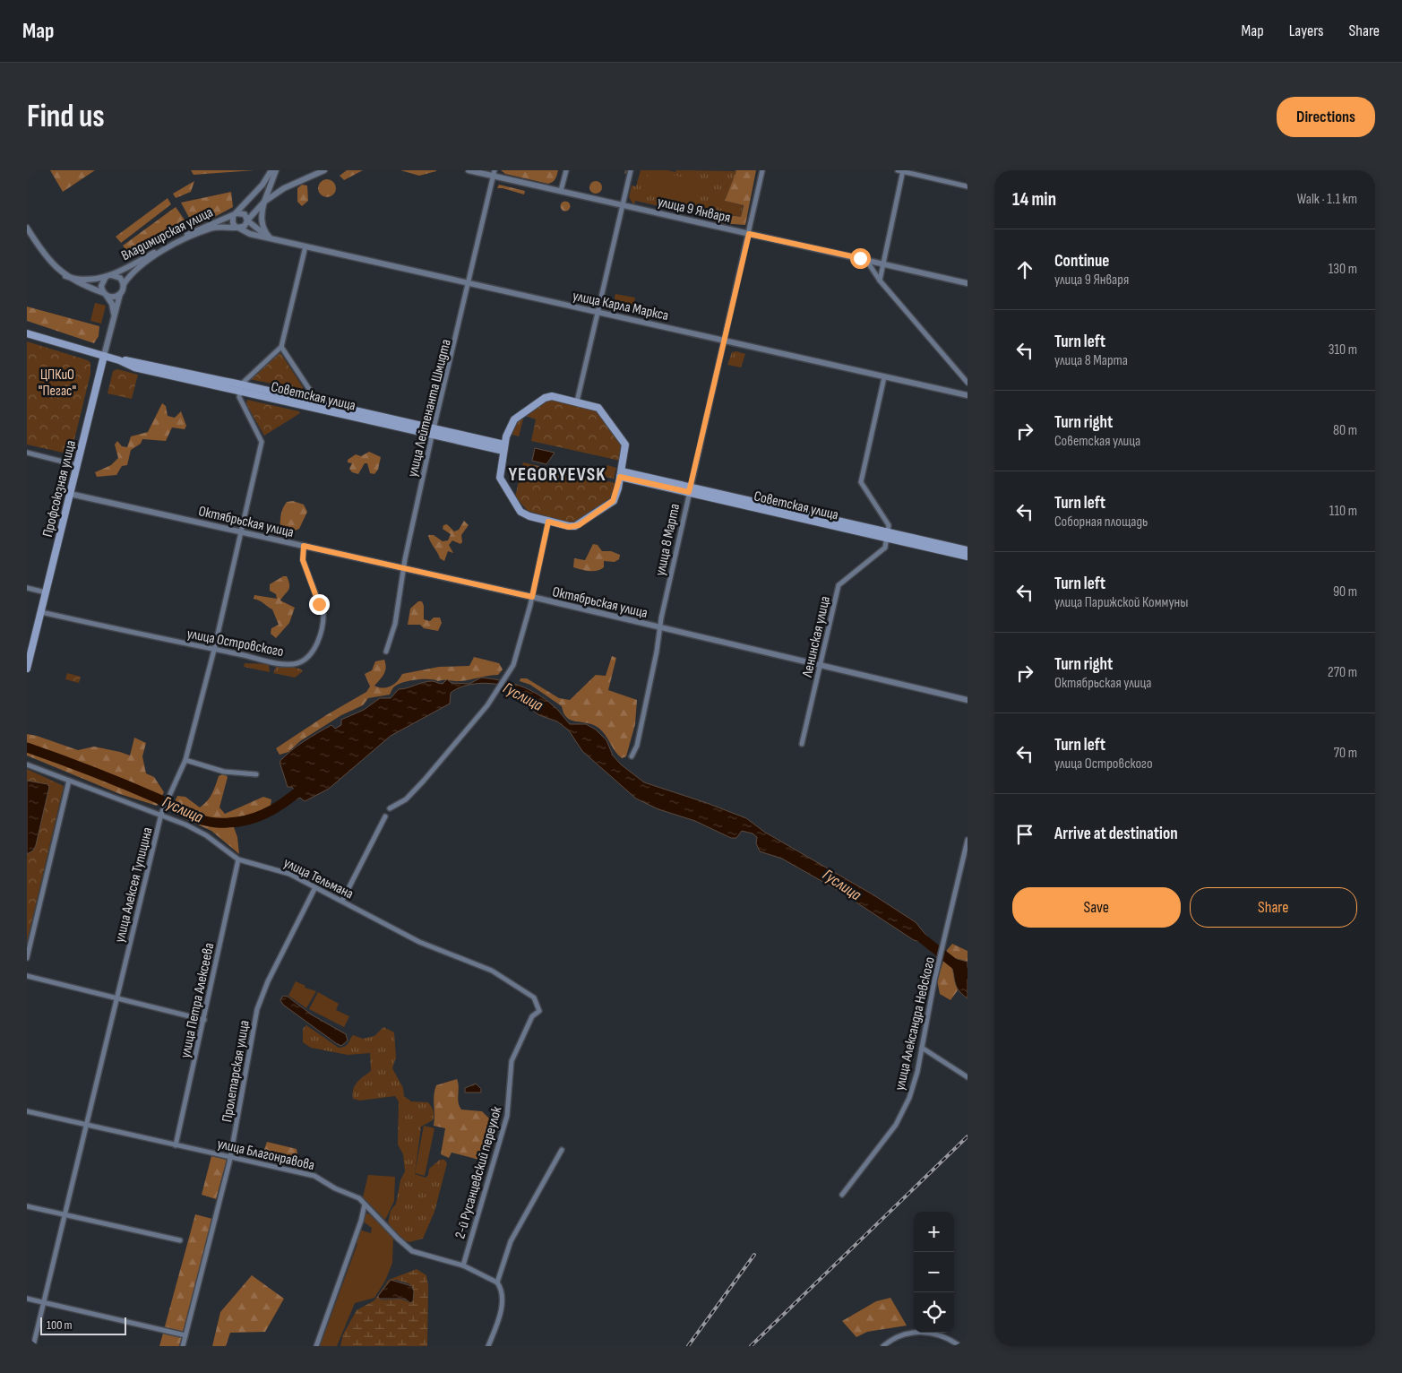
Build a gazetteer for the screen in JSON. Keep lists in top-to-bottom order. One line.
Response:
{"streets":{"main road":["Советская улица","Профсоюзная улица"],"street":["улица 9 Января","Владимирская улица","улица Карла Маркса","улица Лейтенанта Шмидта","Октябрьская улица","улица 8 Марта","Ленинская улица","улица Островского","улица Тельмана","улица Алексея Тупицина","улица Петра Алексеева","улица Александра Невского","Пролетарская улица","улица Благонравова","2-й Русанцевский переулок"]},"crossings":[["улица 9 Января","улица Лейтенанта Шмидта"],["улица 9 Января","улица 8 Марта"],["Владимирская улица","улица Карла Маркса"],["Владимирская улица","Профсоюзная улица"],["улица Карла Маркса","улица Лейтенанта Шмидта"],["улица Карла Маркса","улица 8 Марта"],["Советская улица","улица Лейтенанта Шмидта"],["Советская улица","Профсоюзная улица"],["Советская улица","улица 8 Марта"],["Советская улица","Ленинская улица"],["Советская улица","улица Алексея Тупицина"],["улица Лейтенанта Шмидта","Октябрьская улица"],["Профсоюзная улица","Октябрьская улица"],["Профсоюзная улица","улица Островского"],["Октябрьская улица","улица 8 Марта"],["Октябрьская улица","Ленинская улица"],["Октябрьская улица","улица Островского"],["Октябрьская улица","улица Алексея Тупицина"],["улица Островского","улица Алексея Тупицина"],["улица Тельмана","улица Алексея Тупицина"],["улица Тельмана","улица Петра Алексеева"],["улица Тельмана","Пролетарская улица"],["улица Тельмана","2-й Русанцевский переулок"],["улица Алексея Тупицина","улица Благонравова"],["улица Петра Алексеева","улица Благонравова"],["Пролетарская улица","улица Благонравова"],["улица Благонравова","2-й Русанцевский переулок"]],"districts":["YEGORYEVSK"],"water":["Гуслица"],"parks":["ЦПКиО \"Пегас\""],"scale_bar":"100 m","page":{"header":"Map","nav":["Map","Layers","Share"],"buttons":["Directions",["Save","Share"]],"title":"Find us","heading":["14 min","Walk · 1.1 km"],"list":[["Continue","улица 9 Января","130 m"],["Turn left","улица 8 Марта","310 m"],["Turn right","Советская улица","80 m"],["Turn left","Соборная площадь","110 m"],["Turn left","улица Парижской Коммуны","90 m"],["Turn right","Октябрьская улица","270 m"],["Turn left","улица Островского","70 m"],"Arrive at destination"],"map_buttons":["+","−"],"scale":"100 m"}}
